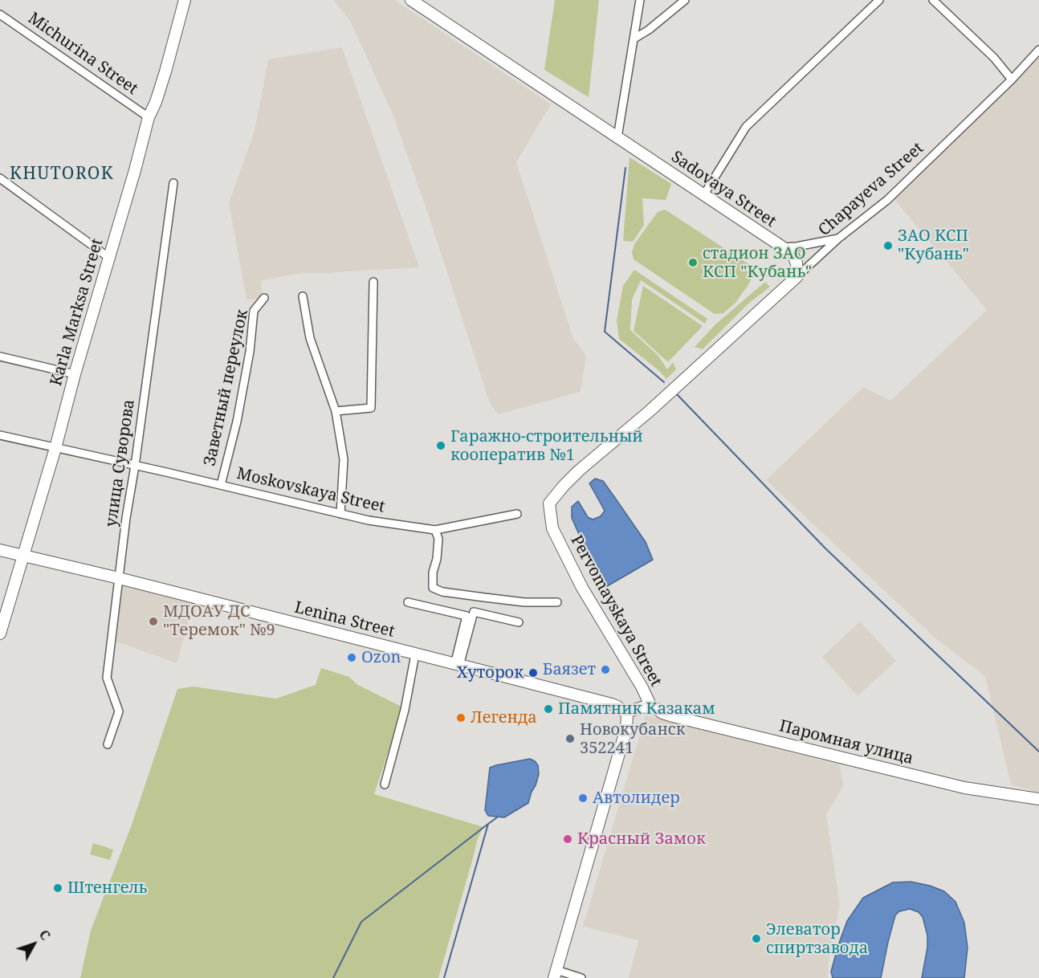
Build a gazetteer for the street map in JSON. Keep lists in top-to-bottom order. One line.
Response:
{"streets":{"main road":["Sadovaya Street","Chapayeva Street","Karla Marksa Street","Pervomayskaya Street","Lenina Street","Паромная улица"],"street":["Michurina Street","Заветный переулок","улица Суворова","Moskovskaya Street"]},"crossings":[["Michurina Street","Karla Marksa Street"],["Sadovaya Street","Chapayeva Street"],["Chapayeva Street","Pervomayskaya Street"],["Karla Marksa Street","Moskovskaya Street"],["Karla Marksa Street","Lenina Street"],["Заветный переулок","Moskovskaya Street"],["улица Суворова","Moskovskaya Street"],["улица Суворова","Lenina Street"],["Pervomayskaya Street","Паромная улица"]],"districts":["KHUTOROK"],"places":["ЗАО КСП \"Кубань\"","стадион ЗАО КСП \"Кубань\"","Гаражно-строительный кооператив №1","МДОАУ ДС \"Теремок\" №9","Ozon","Баязет","Хуторок","Памятник Казакам","Легенда","Новокубанск 352241","Автолидер","Красный Замок","Штенгель","Элеватор спиртзавода"],"north":"top right"}
